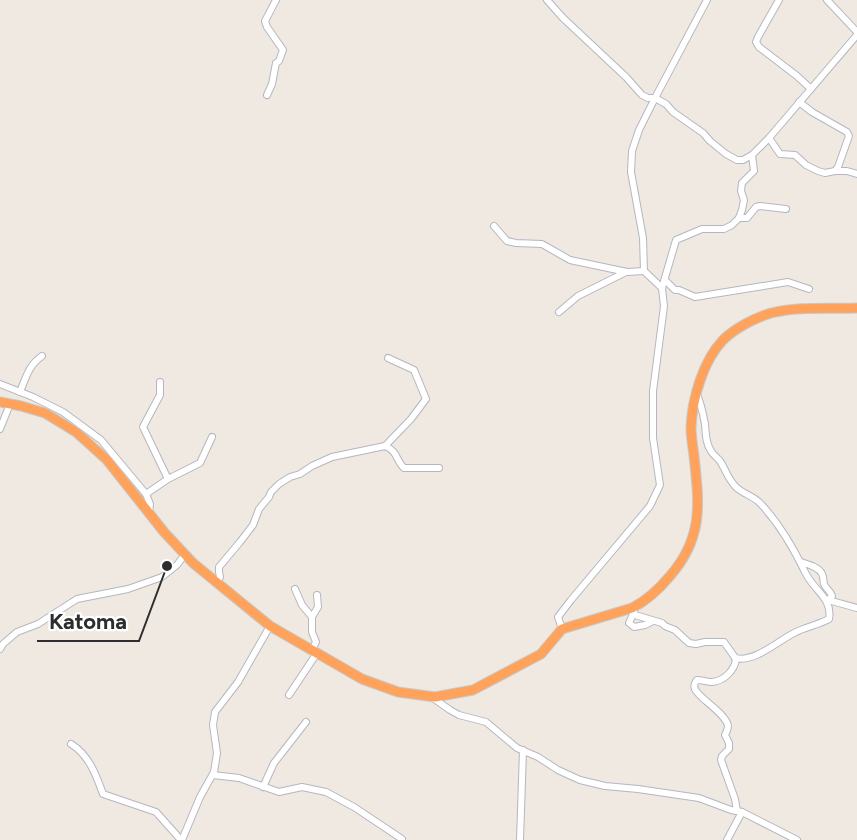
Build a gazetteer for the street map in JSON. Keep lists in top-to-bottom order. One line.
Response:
{"places":["Katoma"]}
